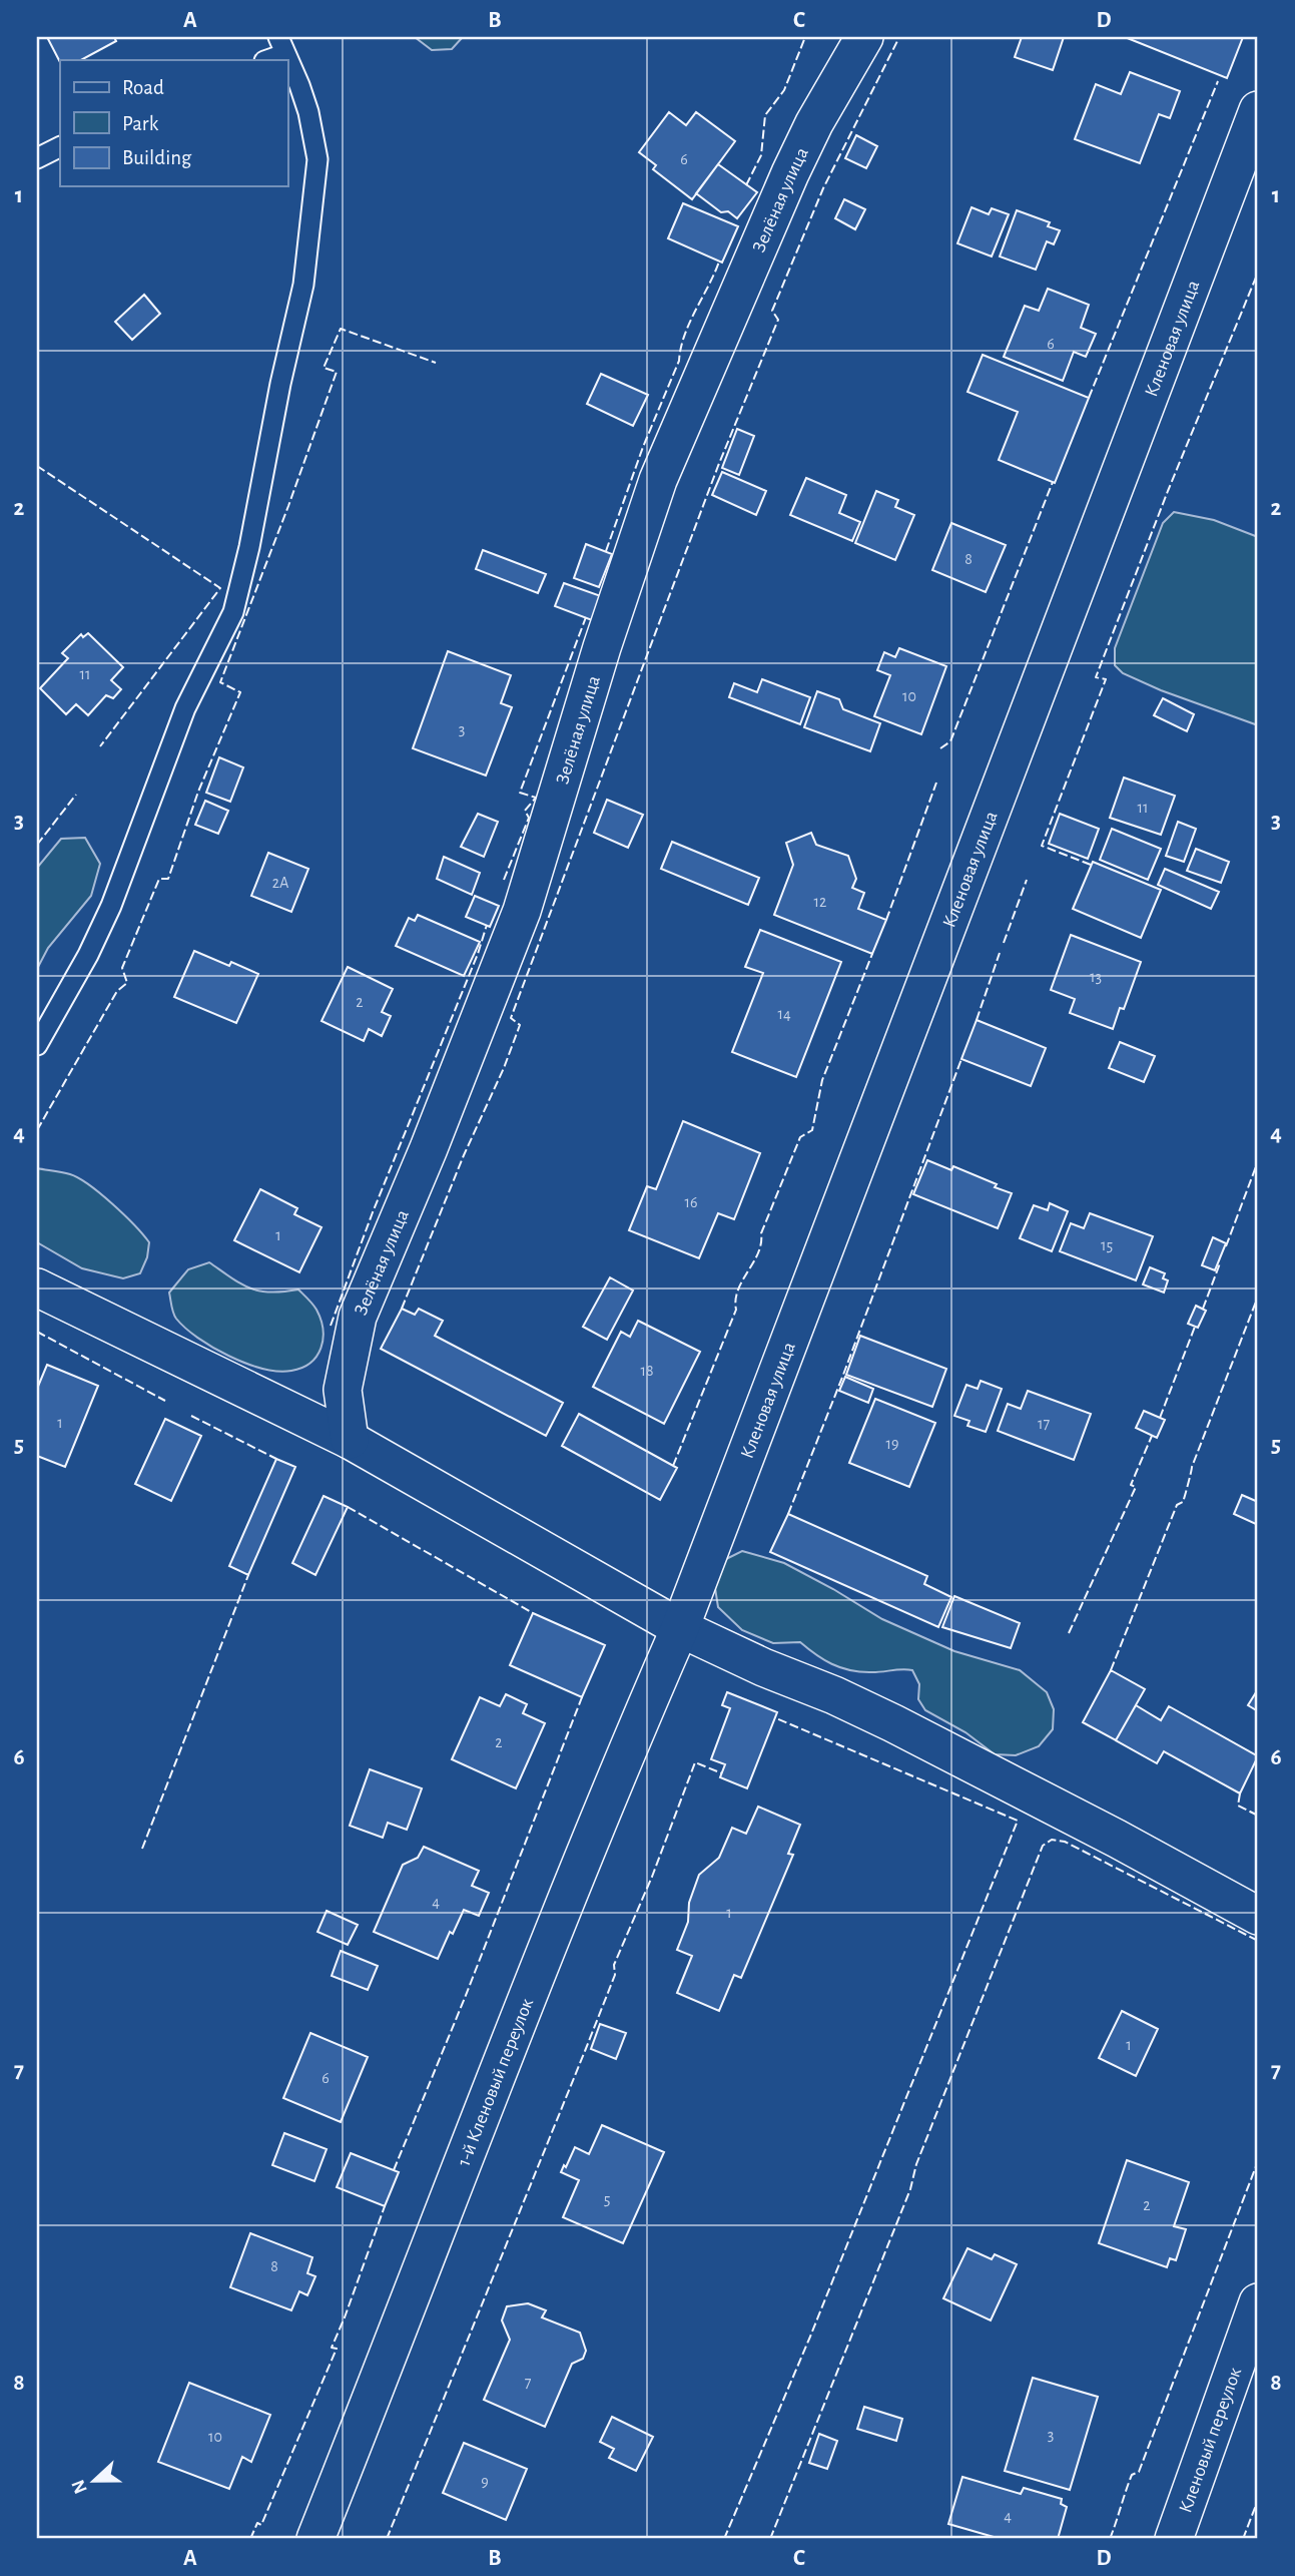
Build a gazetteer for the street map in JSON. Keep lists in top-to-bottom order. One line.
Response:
{"streets":{"street":["Зелёная улица","Кленовая улица","1-й Кленовый переулок","Кленовый переулок"]},"crossings":[["Кленовая улица","1-й Кленовый переулок"]],"house_numbers":["6","6","8","11","10","3","11","2А","12","13","2","14","16","1","15","18","1","17","19","2","4","1","1","6","5","2","8","7","3","10","9","4"],"legend":["Road","Park","Building"],"north":"left","grid":{"columns":["A","B","C","D"],"rows":["1","2","3","4","5","6","7","8"]}}
